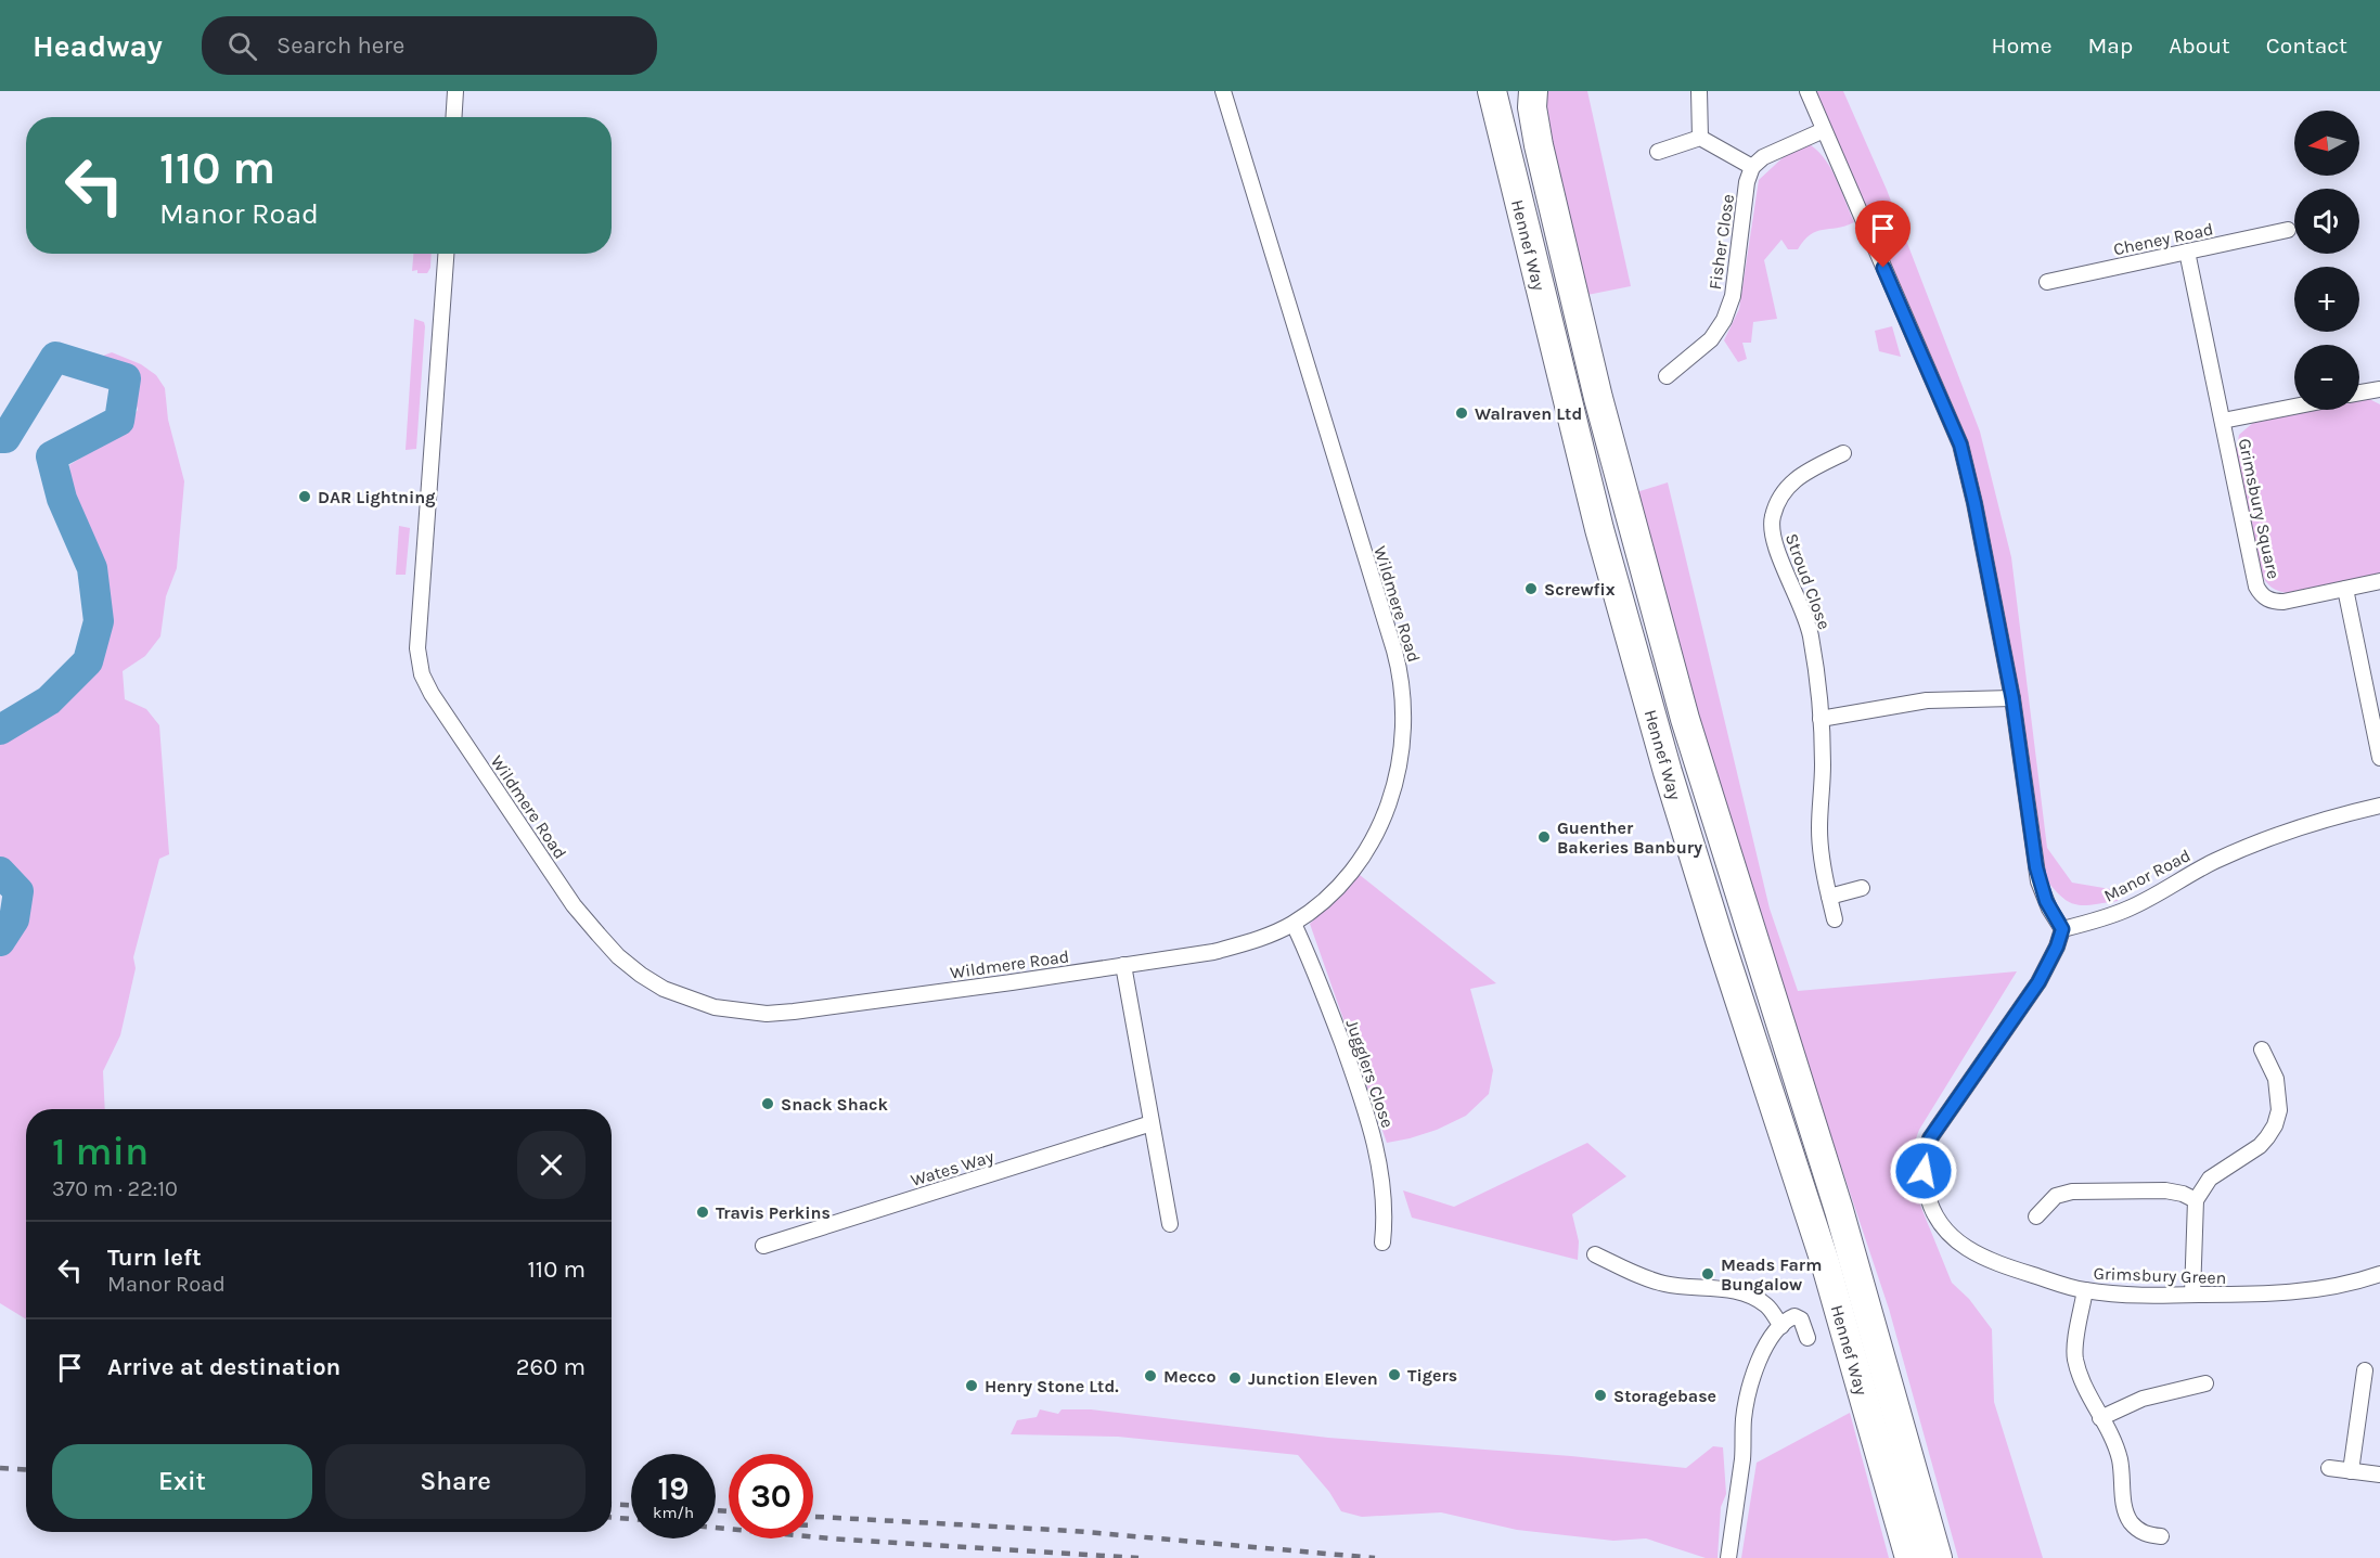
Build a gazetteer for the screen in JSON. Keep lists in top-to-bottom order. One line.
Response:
{"streets":{"highway":["Hennef Way"],"street":["Cheney Road","Fisher Close","Grimsbury Square","Stroud Close","Wildmere Road","Manor Road","Jugglers Close","Wates Way","Grimsbury Green"]},"crossings":[["Cheney Road","Grimsbury Square"],["Wildmere Road","Jugglers Close"],["Manor Road","Grimsbury Green"]],"places":["Walraven Ltd","DAR Lightning","Screwfix","Guenther Bakeries Banbury","Snack Shack","Travis Perkins","Meads Farm Bungalow","Tigers","Mecco","Junction Eleven","Henry Stone Ltd.","Storagebase"],"north":"left","page":{"header":"Headway","search":"Search here","nav":["Home","Map","About","Contact"],"map_buttons":["+","−"],"turn":["110 m","Manor Road"],"heading":["1 min","370 m · 22:10"],"list":[{"name":"Turn left","note":"Manor Road","value":"110 m"},{"name":"Arrive at destination","value":"260 m"}],"buttons":["Exit","Share"],"speed":"19 km/h","limit":"30"}}
